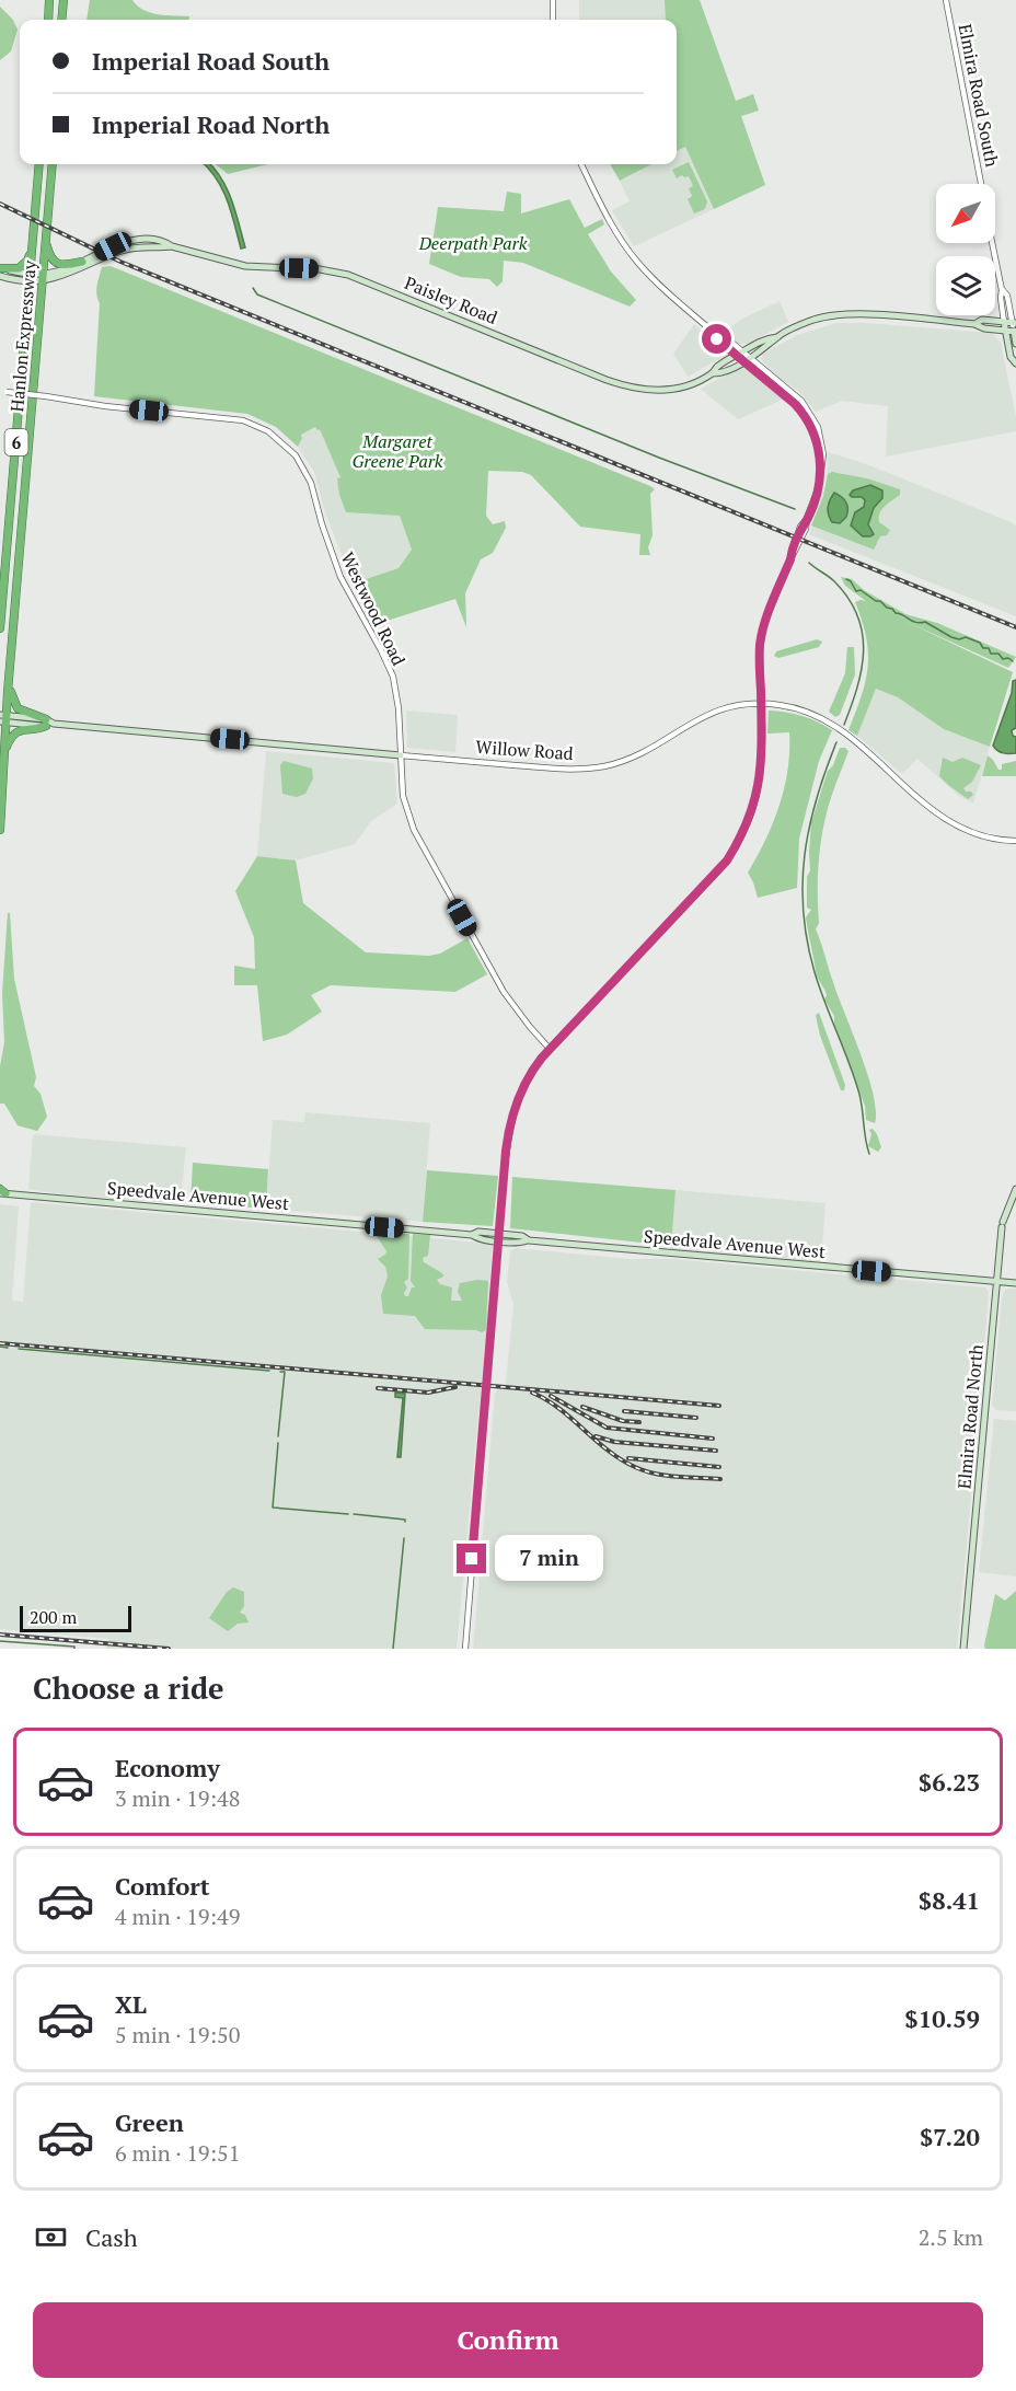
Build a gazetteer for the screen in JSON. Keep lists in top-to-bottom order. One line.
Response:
{"streets":{"highway":["Hanlon Expressway","6"],"main road":["Elmira Road South","Paisley Road","Willow Road","Speedvale Avenue West","Elmira Road North"],"street":["Westwood Road"]},"crossings":[["Elmira Road South","Paisley Road"],["Paisley Road","Hanlon Expressway"],["Hanlon Expressway","Willow Road"],["Westwood Road","Willow Road"],["Speedvale Avenue West","Elmira Road North"]],"parks":["Deerpath Park","Margaret Greene Park"],"scale_bar":"200 m","north":"bottom left","page":{"banner":["Imperial Road South","Imperial Road North"],"bubble":"7 min","scale":"200 m","heading":"Choose a ride","list":[{"name":"Economy","note":"3 min · 19:48","value":"$6.23"},{"name":"Comfort","note":"4 min · 19:49","value":"$8.41"},{"name":"XL","note":"5 min · 19:50","value":"$10.59"},{"name":"Green","note":"6 min · 19:51","value":"$7.20"}],"pay":["Cash","2.5 km"],"buttons":"Confirm"}}
